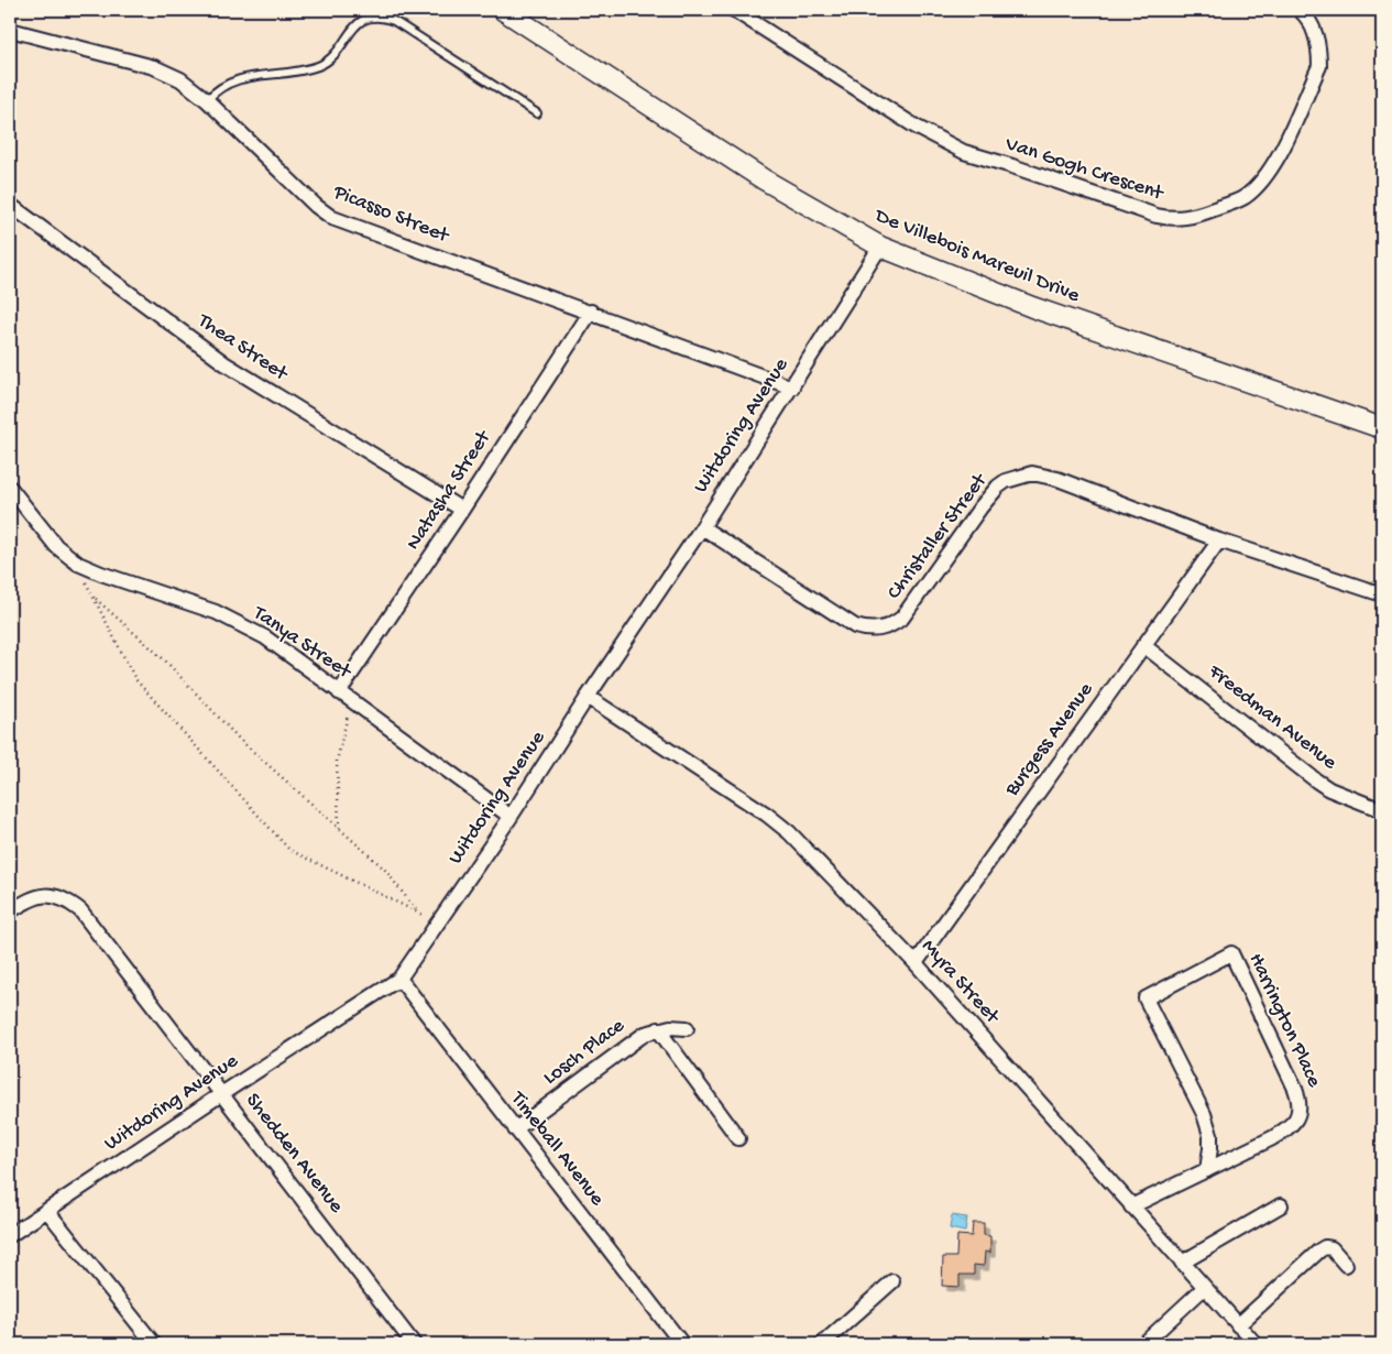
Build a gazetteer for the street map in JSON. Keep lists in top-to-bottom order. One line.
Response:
{"streets":{"main road":["De Villebois Mareuil Drive"],"street":["Van Gogh Crescent","Picasso Street","Thea Street","Witdoring Avenue","Natasha Street","Christaller Street","Tanya Street","Freedman Avenue","Burgess Avenue","Myra Street","Harrington Place","Losch Place","Timeball Avenue","Shedden Avenue"]},"crossings":[["Picasso Street","Witdoring Avenue"],["Picasso Street","Natasha Street"],["De Villebois Mareuil Drive","Witdoring Avenue"],["Thea Street","Natasha Street"],["Witdoring Avenue","Christaller Street"],["Witdoring Avenue","Tanya Street"],["Witdoring Avenue","Myra Street"],["Witdoring Avenue","Timeball Avenue"],["Witdoring Avenue","Shedden Avenue"],["Natasha Street","Tanya Street"],["Christaller Street","Burgess Avenue"],["Freedman Avenue","Burgess Avenue"],["Burgess Avenue","Myra Street"],["Myra Street","Harrington Place"],["Losch Place","Timeball Avenue"]]}
